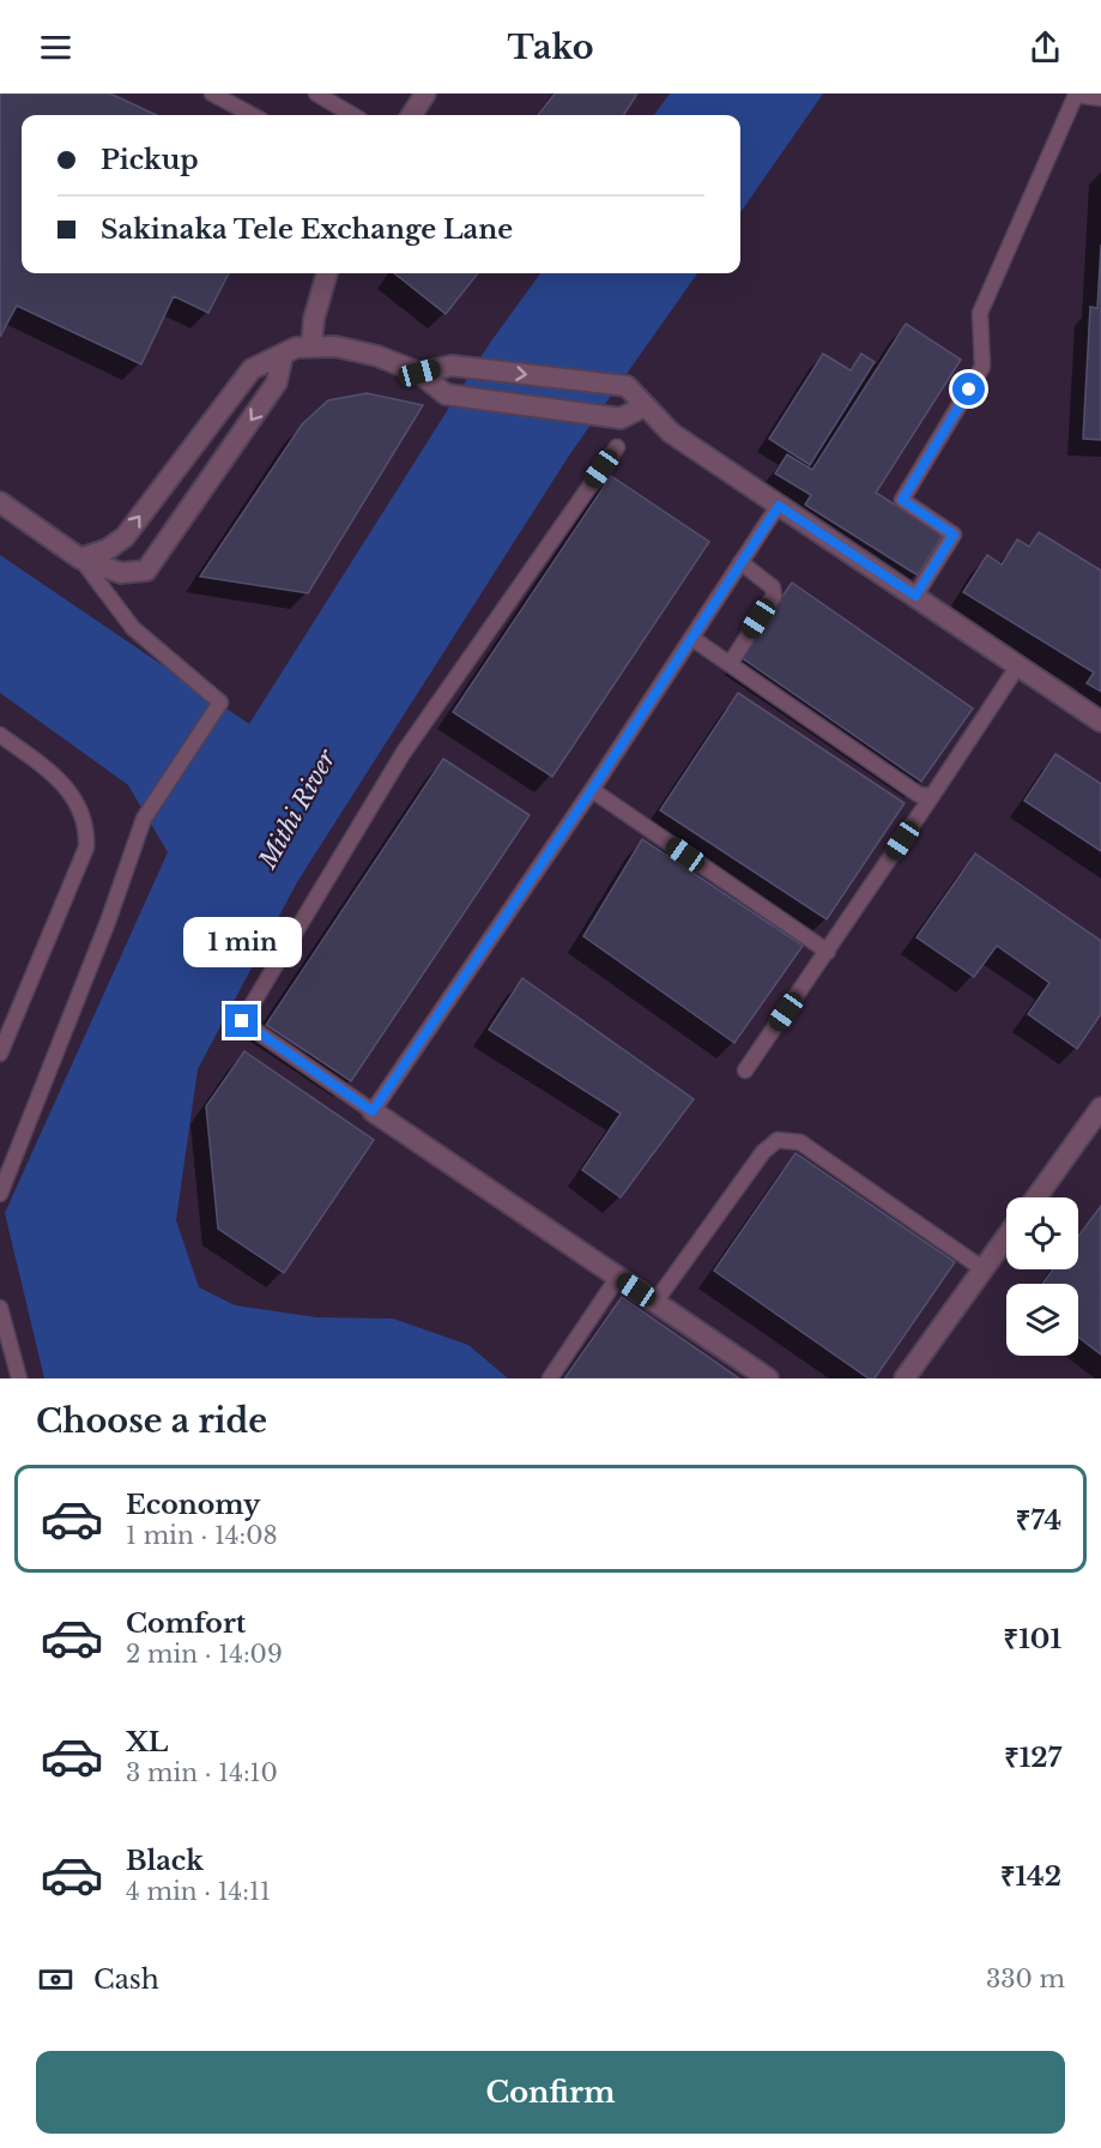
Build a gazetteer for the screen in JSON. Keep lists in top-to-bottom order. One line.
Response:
{"water":["Mithi River"],"page":{"header":"Tako","banner":["Pickup","Sakinaka Tele Exchange Lane"],"bubble":"1 min","heading":"Choose a ride","list":[{"name":"Economy","note":"1 min · 14:08","value":"₹74"},{"name":"Comfort","note":"2 min · 14:09","value":"₹101"},{"name":"XL","note":"3 min · 14:10","value":"₹127"},{"name":"Black","note":"4 min · 14:11","value":"₹142"}],"pay":["Cash","330 m"],"buttons":"Confirm"}}
